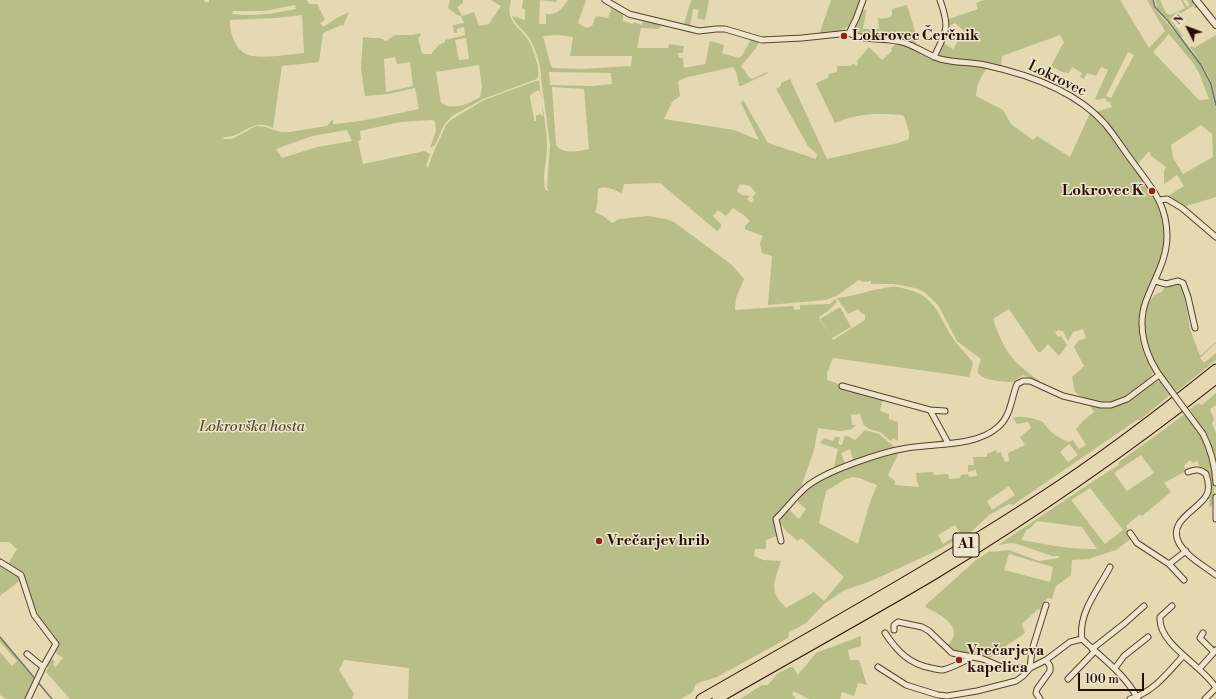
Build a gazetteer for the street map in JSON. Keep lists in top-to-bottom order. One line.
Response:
{"streets":{"highway":["A1"],"street":["Lokrovec"]},"parks":["Lokrovška hosta"],"places":["Lokrovec Čerčnik","Lokrovec K","Vrečarjev hrib","Vrečarjeva kapelica"],"scale_bar":"100 m","north":"top left"}
